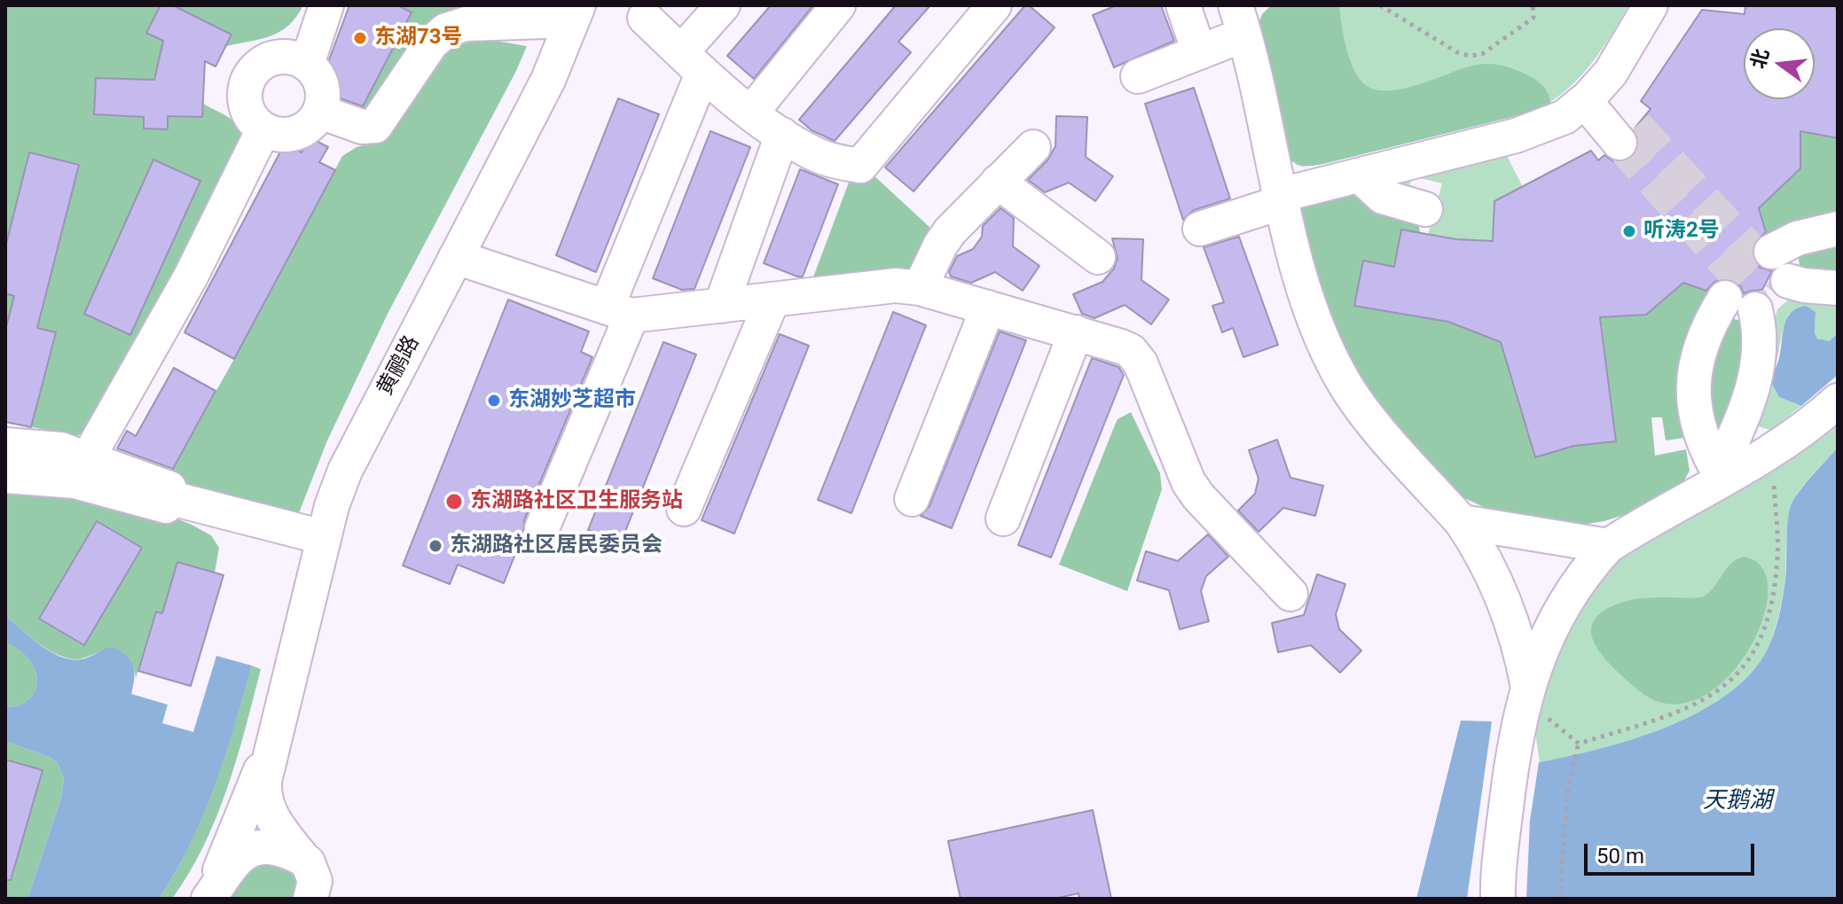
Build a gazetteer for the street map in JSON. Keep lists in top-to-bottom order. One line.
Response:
{"streets":{"street":["黄鹂路"]},"water":["天鹅湖"],"places":["东湖73号","听涛2号","东湖妙芝超市","东湖路社区卫生服务站","东湖路社区居民委员会"],"scale_bar":"50 m","north":"left"}
